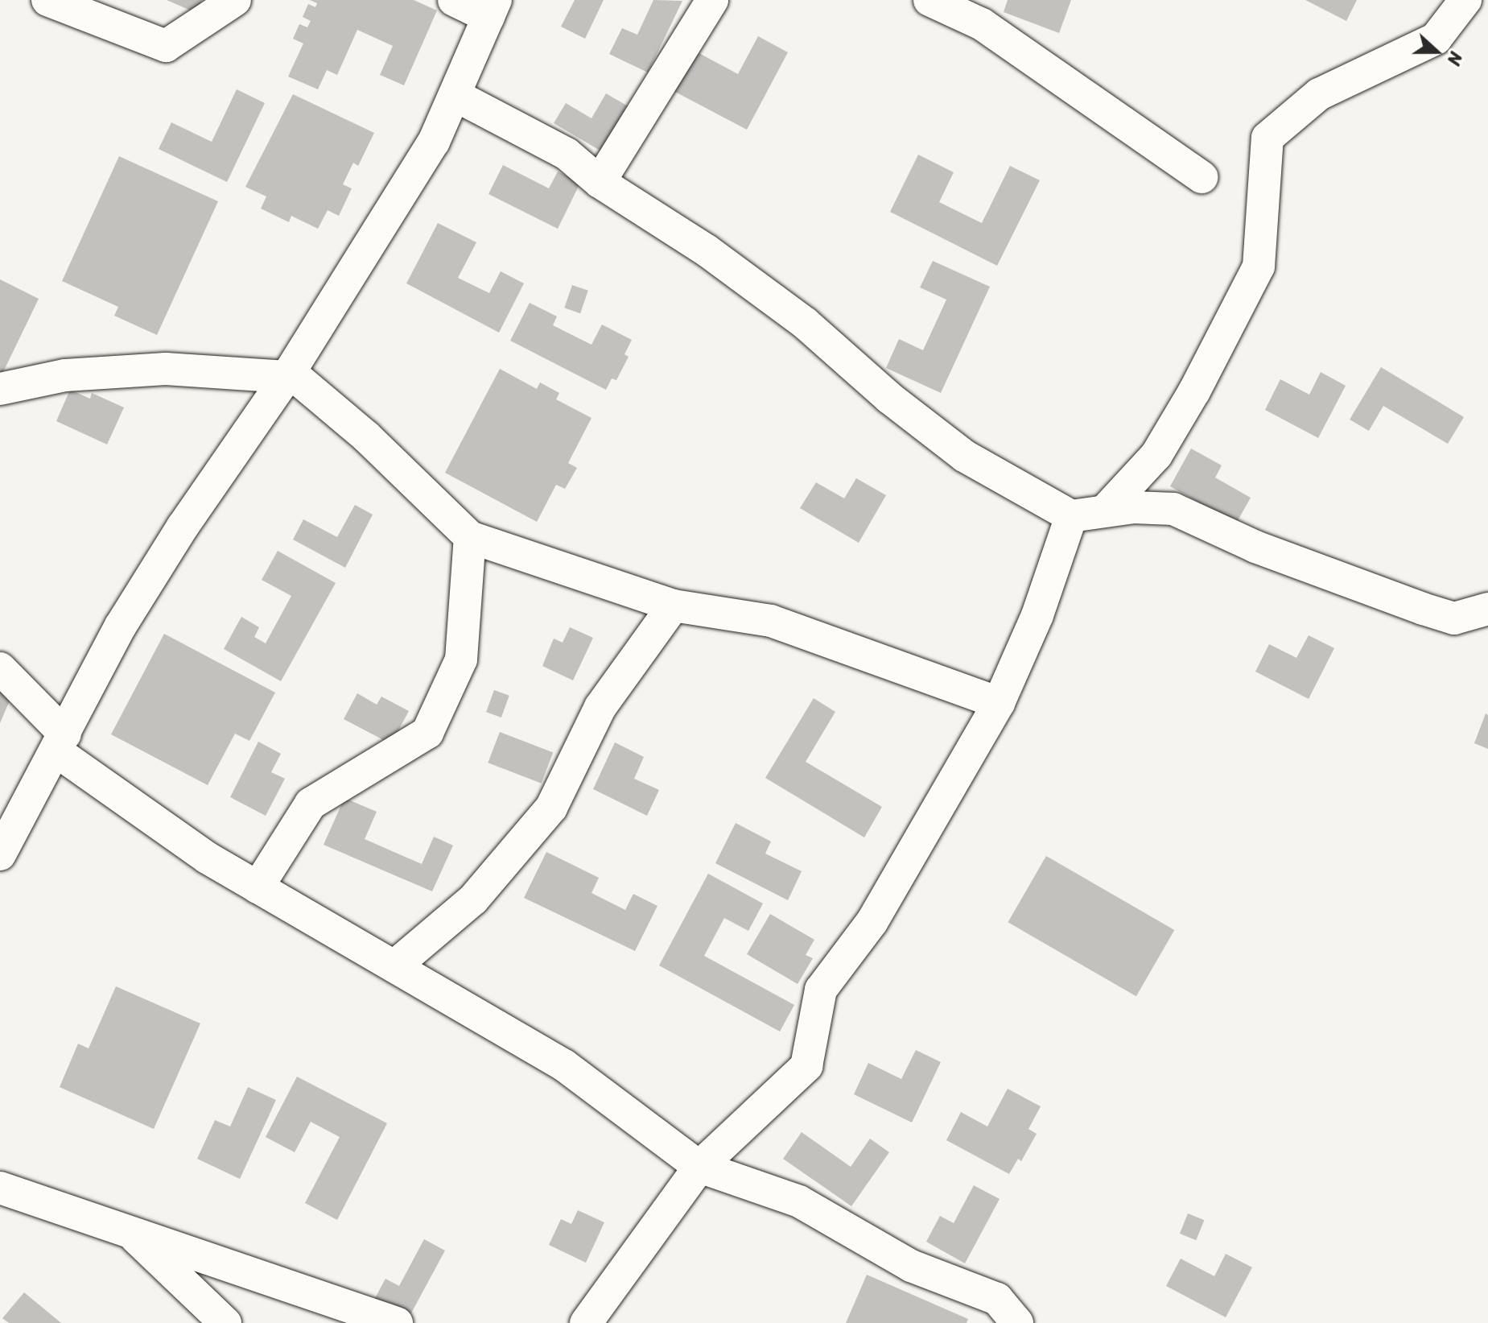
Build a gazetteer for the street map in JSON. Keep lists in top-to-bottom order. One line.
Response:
{"north":"right"}
